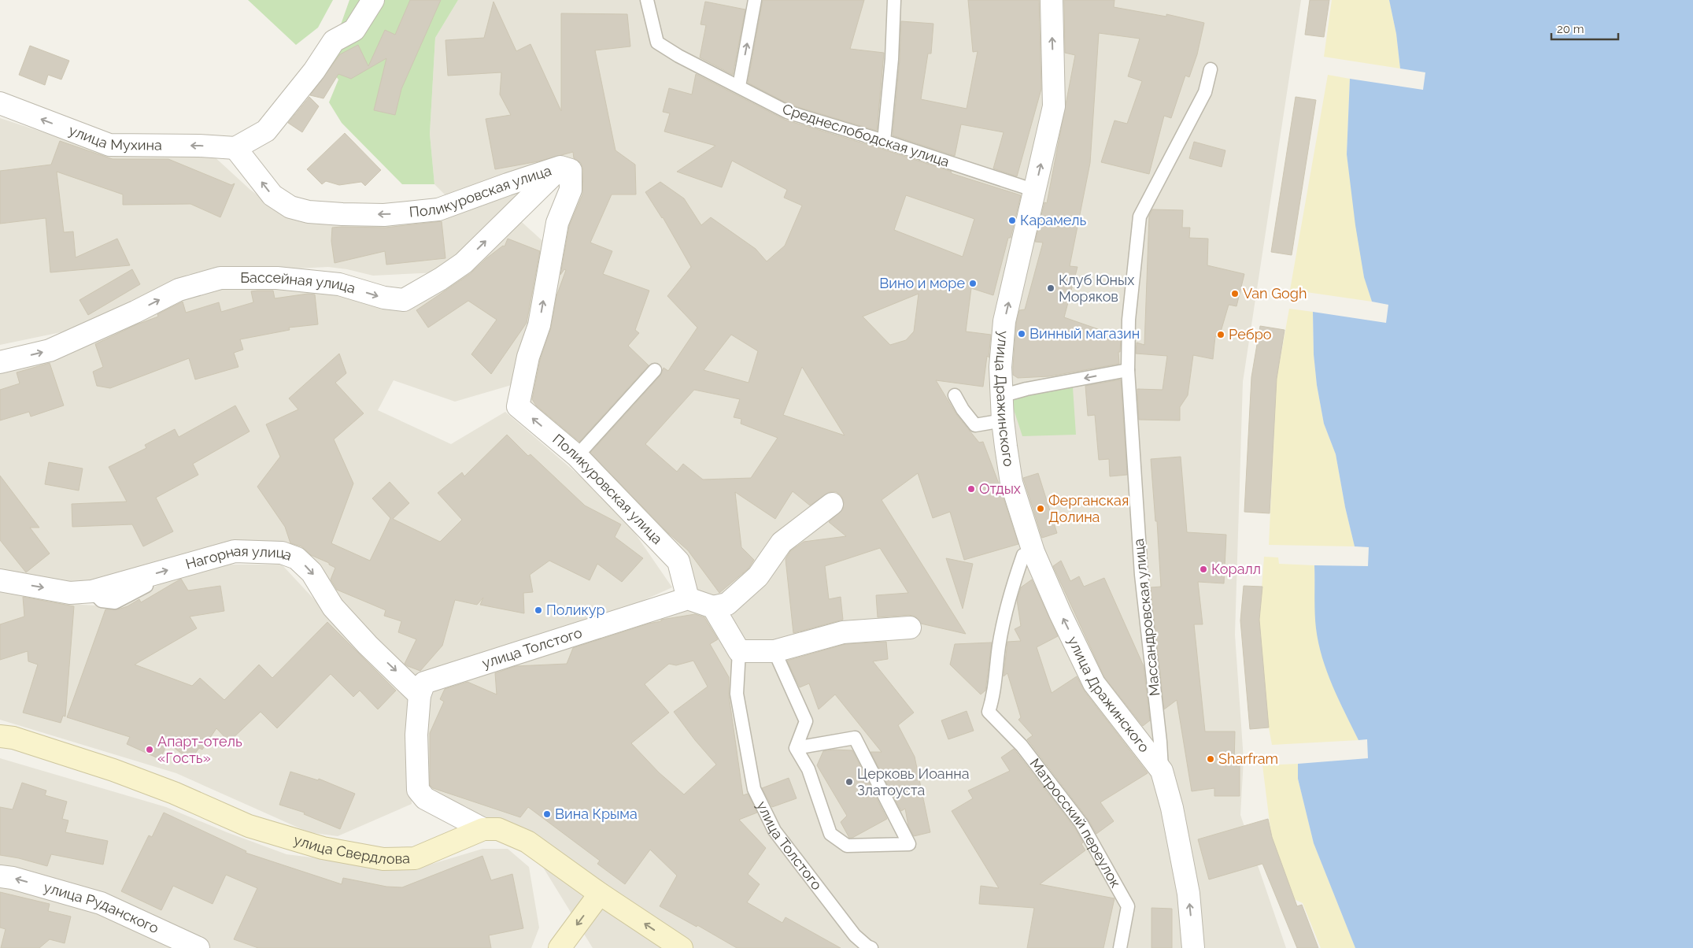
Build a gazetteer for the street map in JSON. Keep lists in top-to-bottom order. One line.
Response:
{"streets":{"main road":["улица Свердлова"],"street":["улица Мухина","Поликуровская улица","Бассейная улица","улица Дражинского","Нагорная улица","улица Толстого","улица Руданского"],"lane":["Среднеслободская улица","Массандровская улица","Матросский переулок"]},"crossings":[["Среднеслободская улица","улица Дражинского"],["улица Мухина","Поликуровская улица"],["Поликуровская улица","Бассейная улица"],["Поликуровская улица","улица Толстого"],["улица Дражинского","Массандровская улица"],["улица Дражинского","Матросский переулок"],["Нагорная улица","улица Толстого"]],"one_way":["улица Мухина","Бассейная улица","улица Дражинского","Нагорная улица","улица Руданского"],"places":["Карамель","Вино и море","Клуб Юных Моряков","Van Gogh","Винный магазин","Ребро","Отдых","Ферганская Долина","Коралл","Поликур","Апарт-отель «Гость»","Sharfram","Церковь Иоанна Златоуста","Вина Крыма"],"scale_bar":"20 m"}
